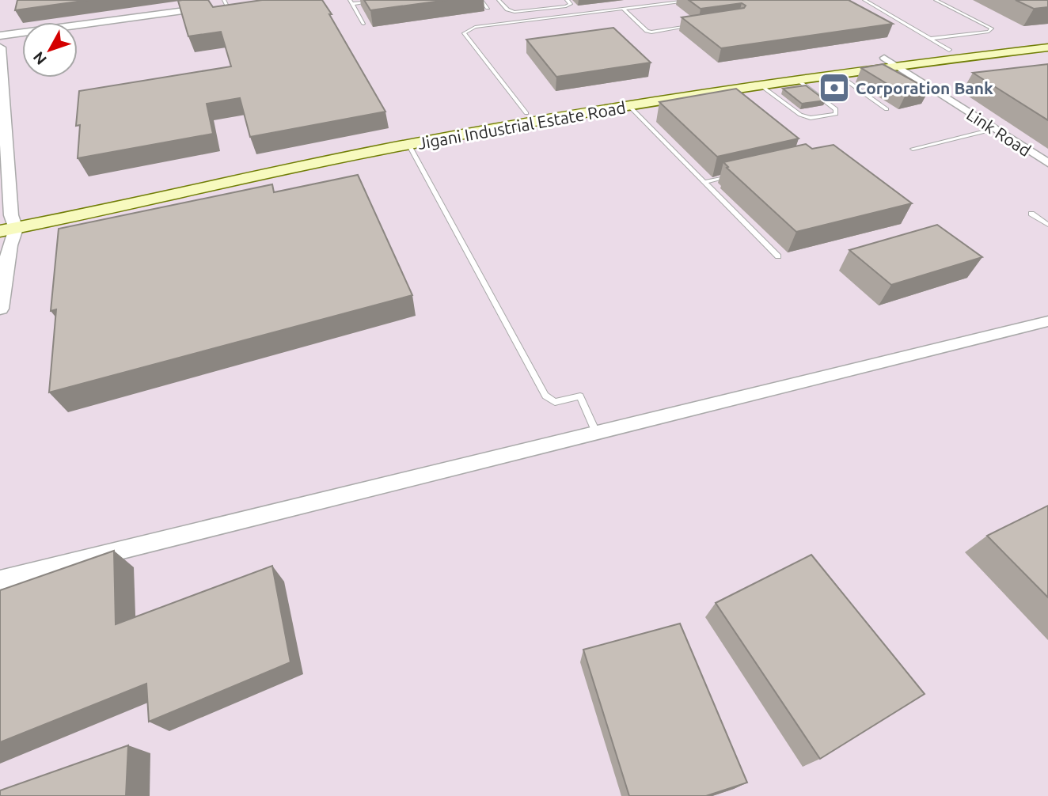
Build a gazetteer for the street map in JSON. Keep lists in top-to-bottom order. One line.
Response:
{"streets":{"main road":["Jigani Industrial Estate Road"],"street":["Link Road"]},"crossings":[["Jigani Industrial Estate Road","Link Road"]],"places":{"bank":["Corporation Bank"]},"north":"bottom left"}
